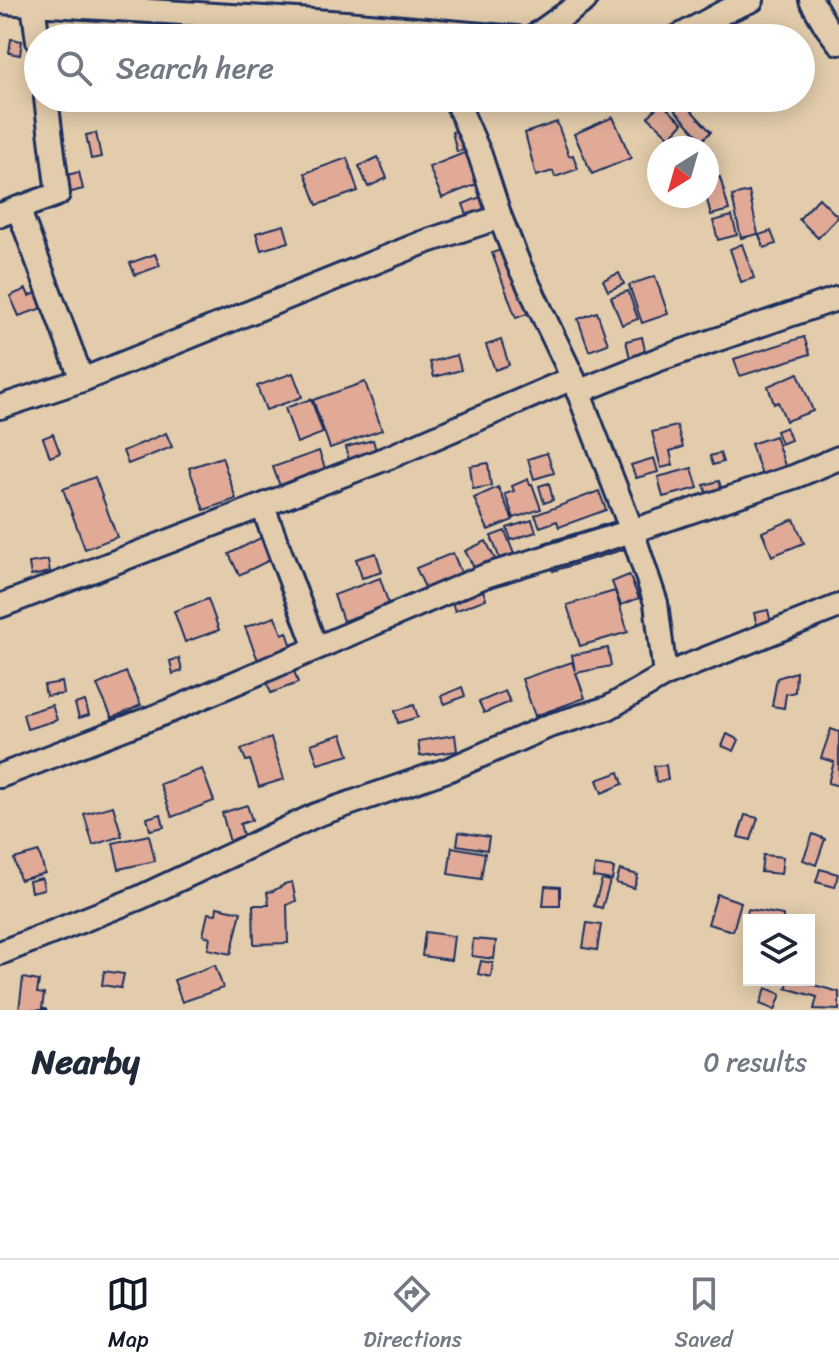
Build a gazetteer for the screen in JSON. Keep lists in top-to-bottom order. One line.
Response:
{"north":"bottom left","page":{"search":"Search here","heading":["Nearby","0 results"],"nav":["Map","Directions","Saved"]}}
